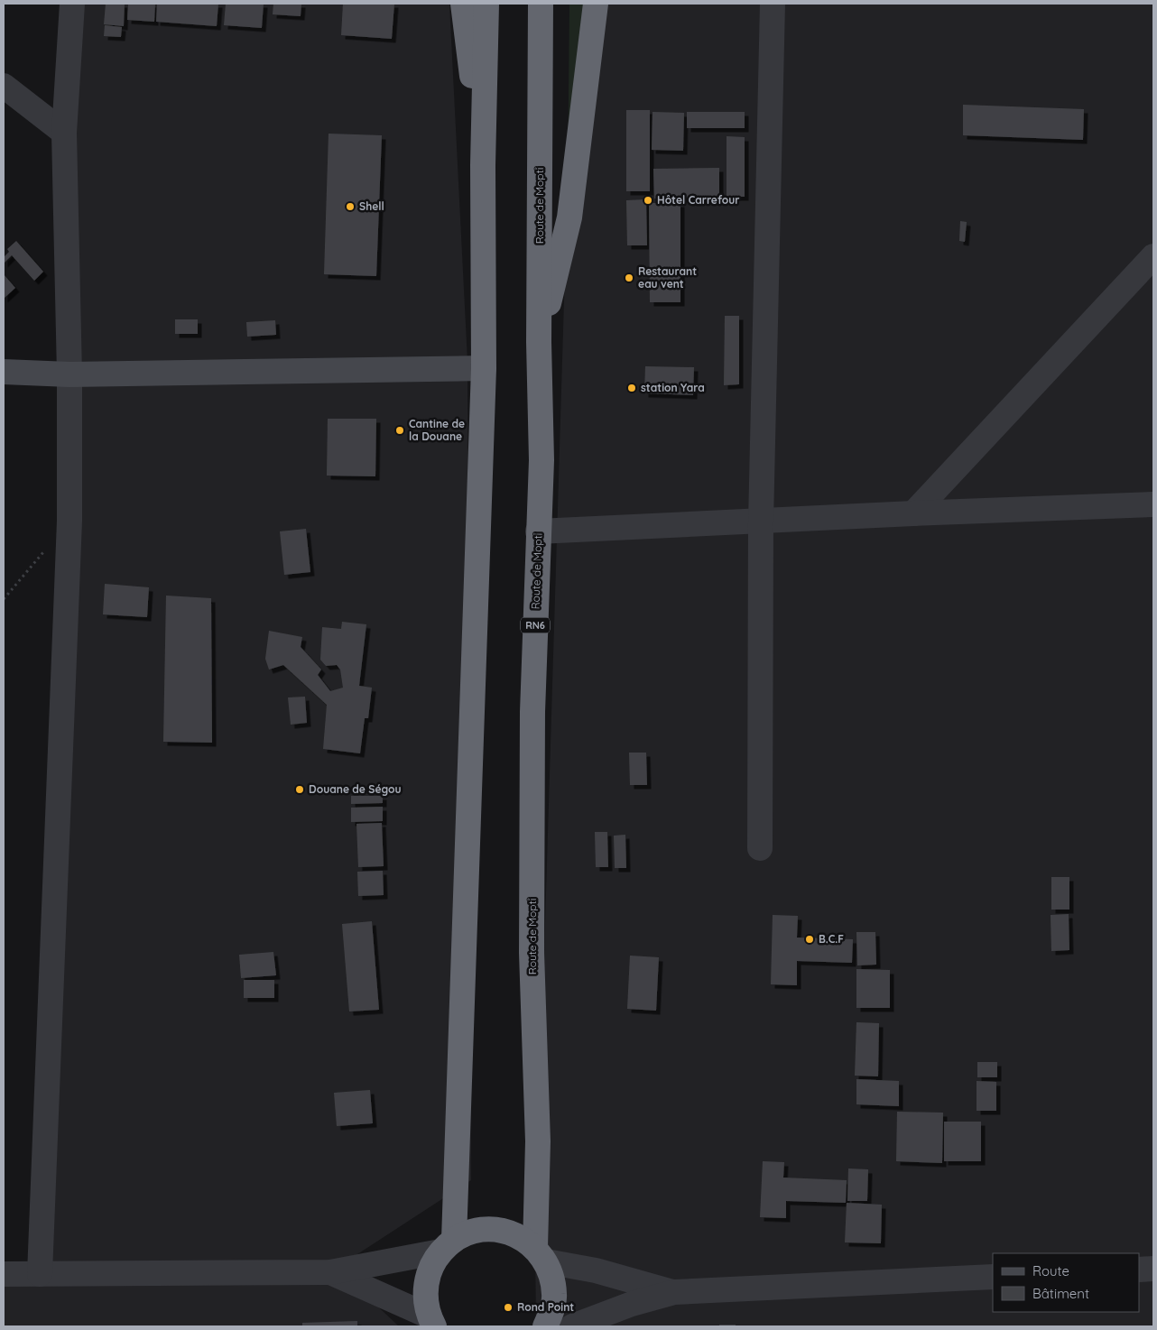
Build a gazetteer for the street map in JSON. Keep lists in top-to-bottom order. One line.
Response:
{"streets":{"highway":["Route de Mopti","RN6"]},"places":["Hôtel Carrefour","Shell","Restaurant eau vent","station Yara","Cantine de la Douane","Douane de Ségou","B.C.F","Rond Point"],"legend":["Route","Bâtiment"]}
